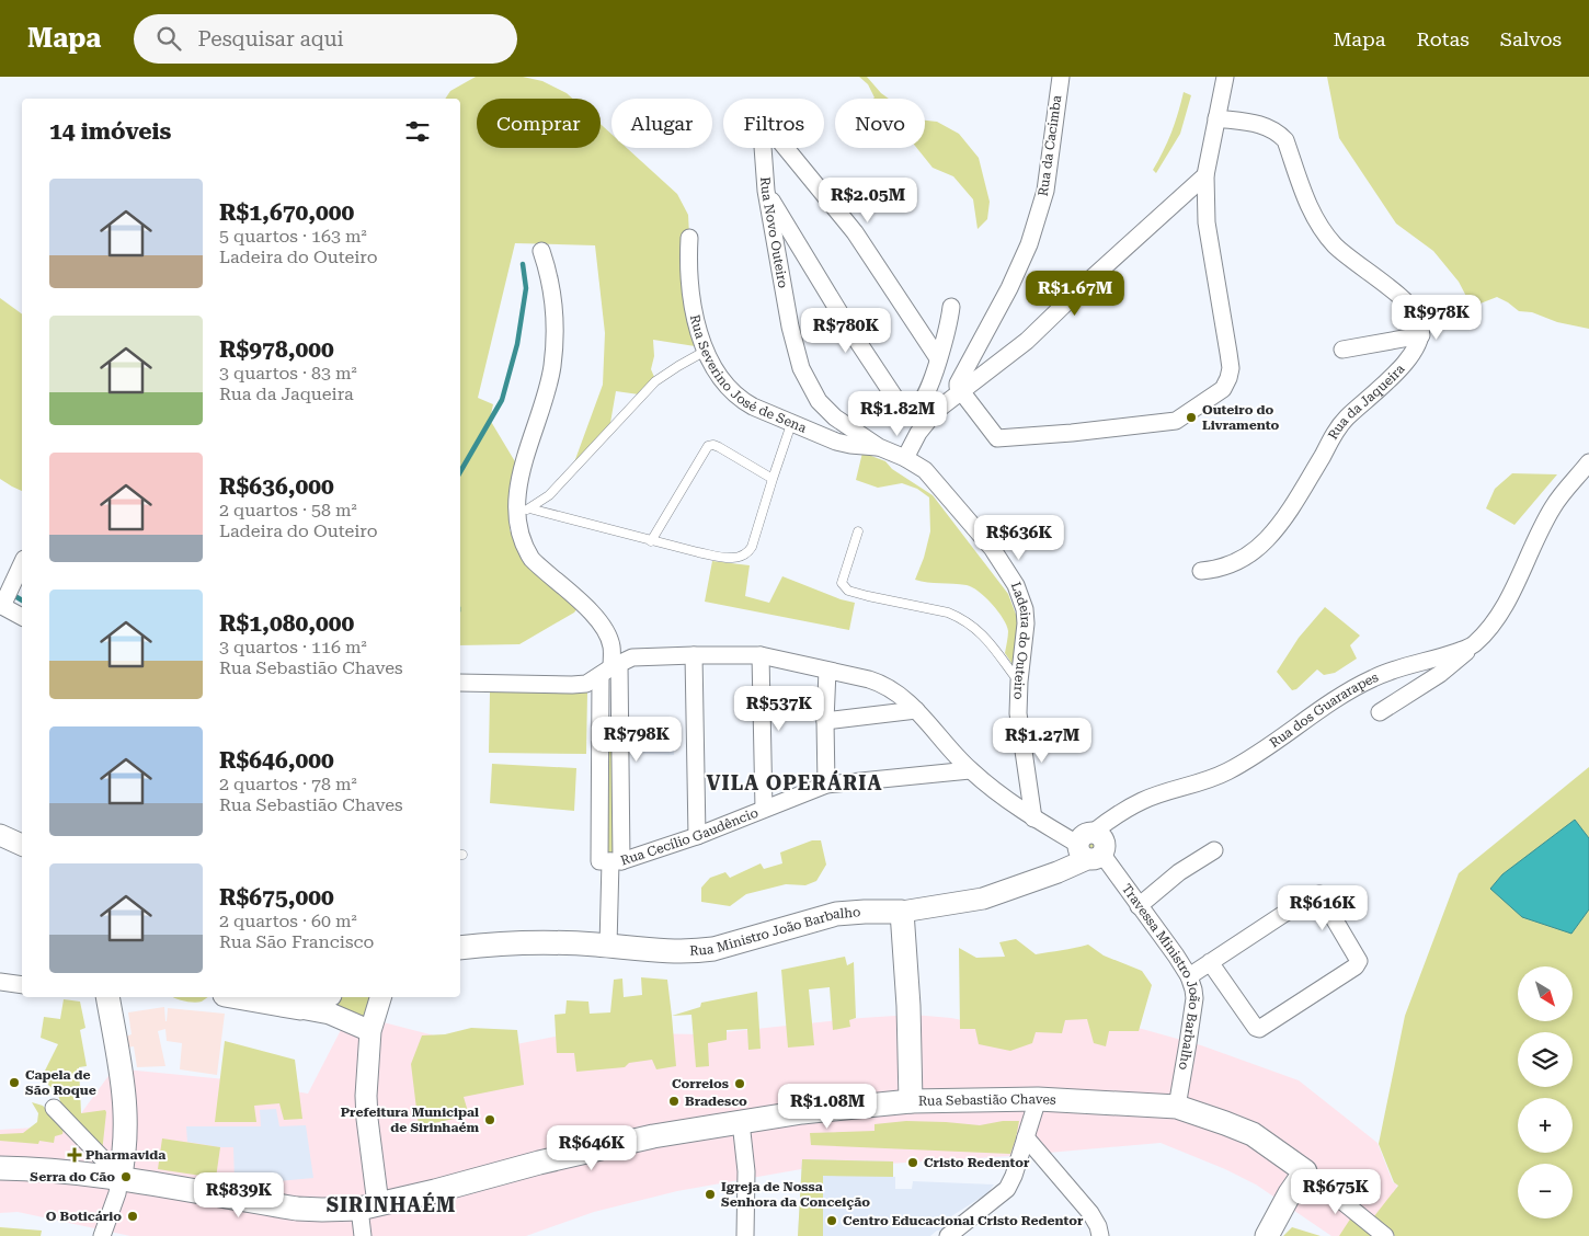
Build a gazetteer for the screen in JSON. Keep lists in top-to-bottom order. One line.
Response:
{"streets":{"main road":["Rua Ministro João Barbalho","Rua Sebastião Chaves"],"street":["Rua da Cacimba","Rua Novo Outeiro","Rua Severino José de Sena","Rua da Jaqueira","Ladeira do Outeiro","Rua dos Guararapes","Rua Cecílio Gaudêncio","Travessa Ministro João Barbalho"]},"crossings":[["Rua Novo Outeiro","Rua Severino José de Sena"],["Rua Novo Outeiro","Ladeira do Outeiro"],["Rua dos Guararapes","Rua Ministro João Barbalho"],["Rua dos Guararapes","Travessa Ministro João Barbalho"],["Rua Ministro João Barbalho","Travessa Ministro João Barbalho"],["Travessa Ministro João Barbalho","Rua Sebastião Chaves"]],"districts":["VILA OPERÁRIA","SIRINHAÉM"],"places":{"other":["Outeiro do Livramento","Capela de São Roque","Correios","Bradesco","Prefeitura Municipal de Sirinhaém","Cristo Redentor","Serra do Cão","Igreja de Nossa Senhora da Conceição","O Boticário","Centro Educacional Cristo Redentor"],"health":["Pharmavida"]},"north":"bottom right","page":{"header":"Mapa","search":"Pesquisar aqui","nav":["Mapa","Rotas","Salvos"],"chip":["Comprar","Alugar","Filtros","Novo"],"heading":"14 imóveis","list":[{"name":"R$1,670,000","note":"5 quartos · 163 m² · Ladeira do Outeiro"},{"name":"R$978,000","note":"3 quartos · 83 m² · Rua da Jaqueira"},{"name":"R$636,000","note":"2 quartos · 58 m² · Ladeira do Outeiro"},{"name":"R$1,080,000","note":"3 quartos · 116 m² · Rua Sebastião Chaves"},{"name":"R$646,000","note":"2 quartos · 78 m² · Rua Sebastião Chaves"},{"name":"R$675,000","note":"2 quartos · 60 m² · Rua São Francisco"}],"price":["R$2.05M","R$1.67M","R$978K","R$780K","R$1.82M","R$636K","R$537K","R$798K","R$1.27M","R$616K","R$1.08M","R$646K","R$675K","R$839K"],"map_buttons":["+","−"]}}
